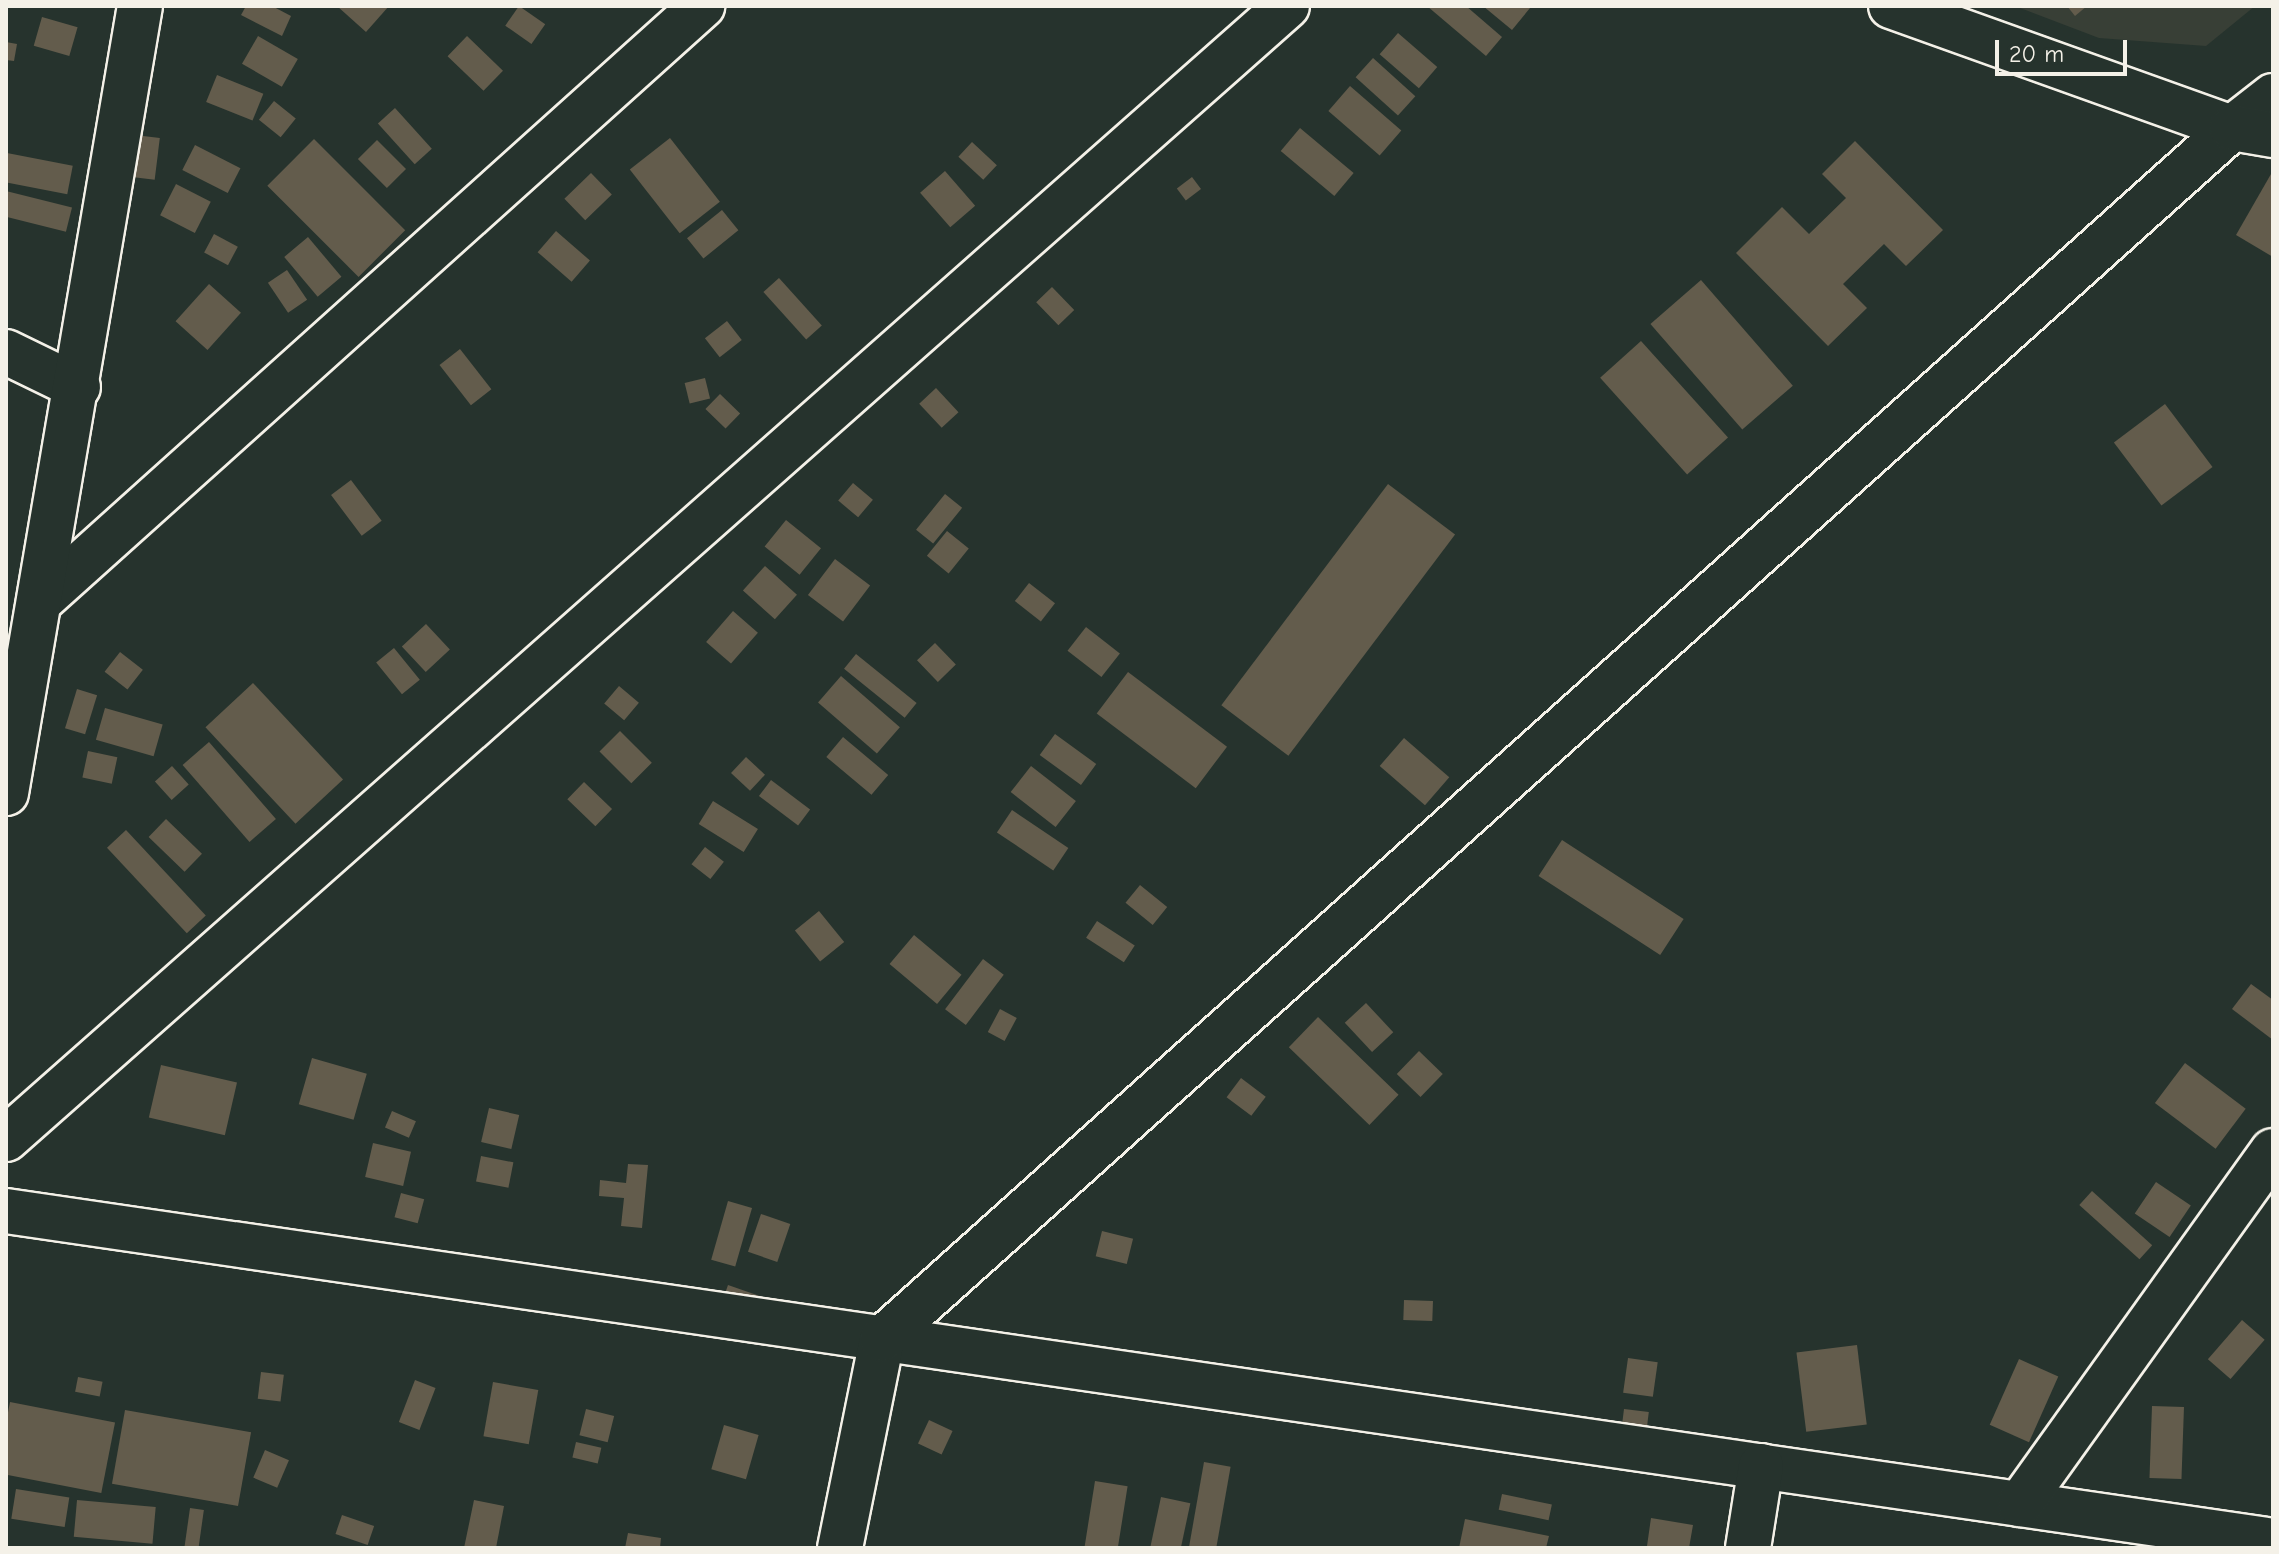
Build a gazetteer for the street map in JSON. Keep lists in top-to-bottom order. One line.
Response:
{"scale_bar":"20 m"}
